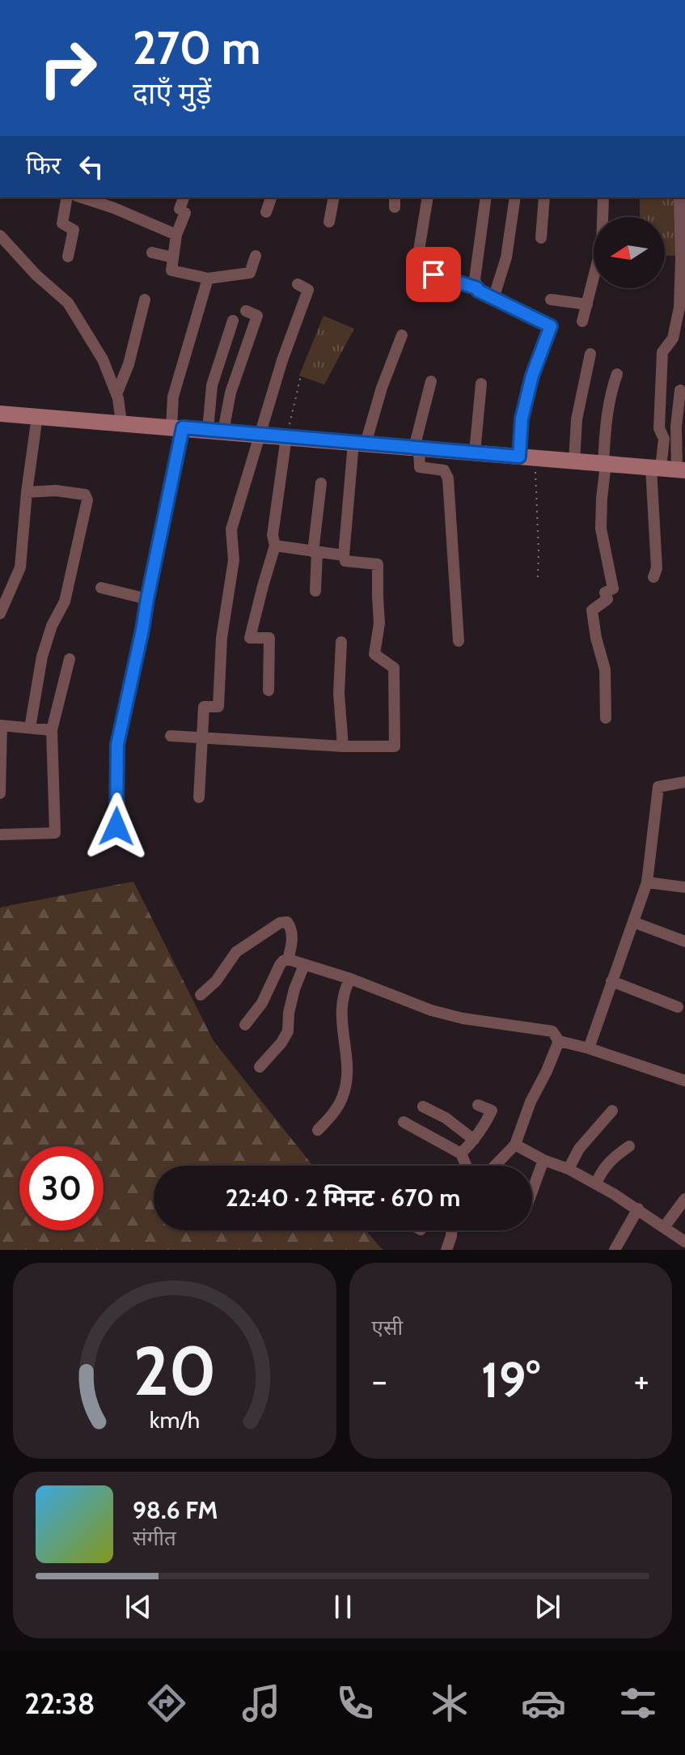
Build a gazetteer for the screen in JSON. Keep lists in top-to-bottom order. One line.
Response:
{"north":"left","page":{"turn":["270 m","दाएँ मुड़ें"],"then":"फिर","limit":"30","trip":"22:40 · 2 मिनट · 670 m","tile":"एसी","heat":["−","19°","+"],"song":["98.6 FM","संगीत"],"tabs":"22:38","gauge":["20","km/h"]}}
